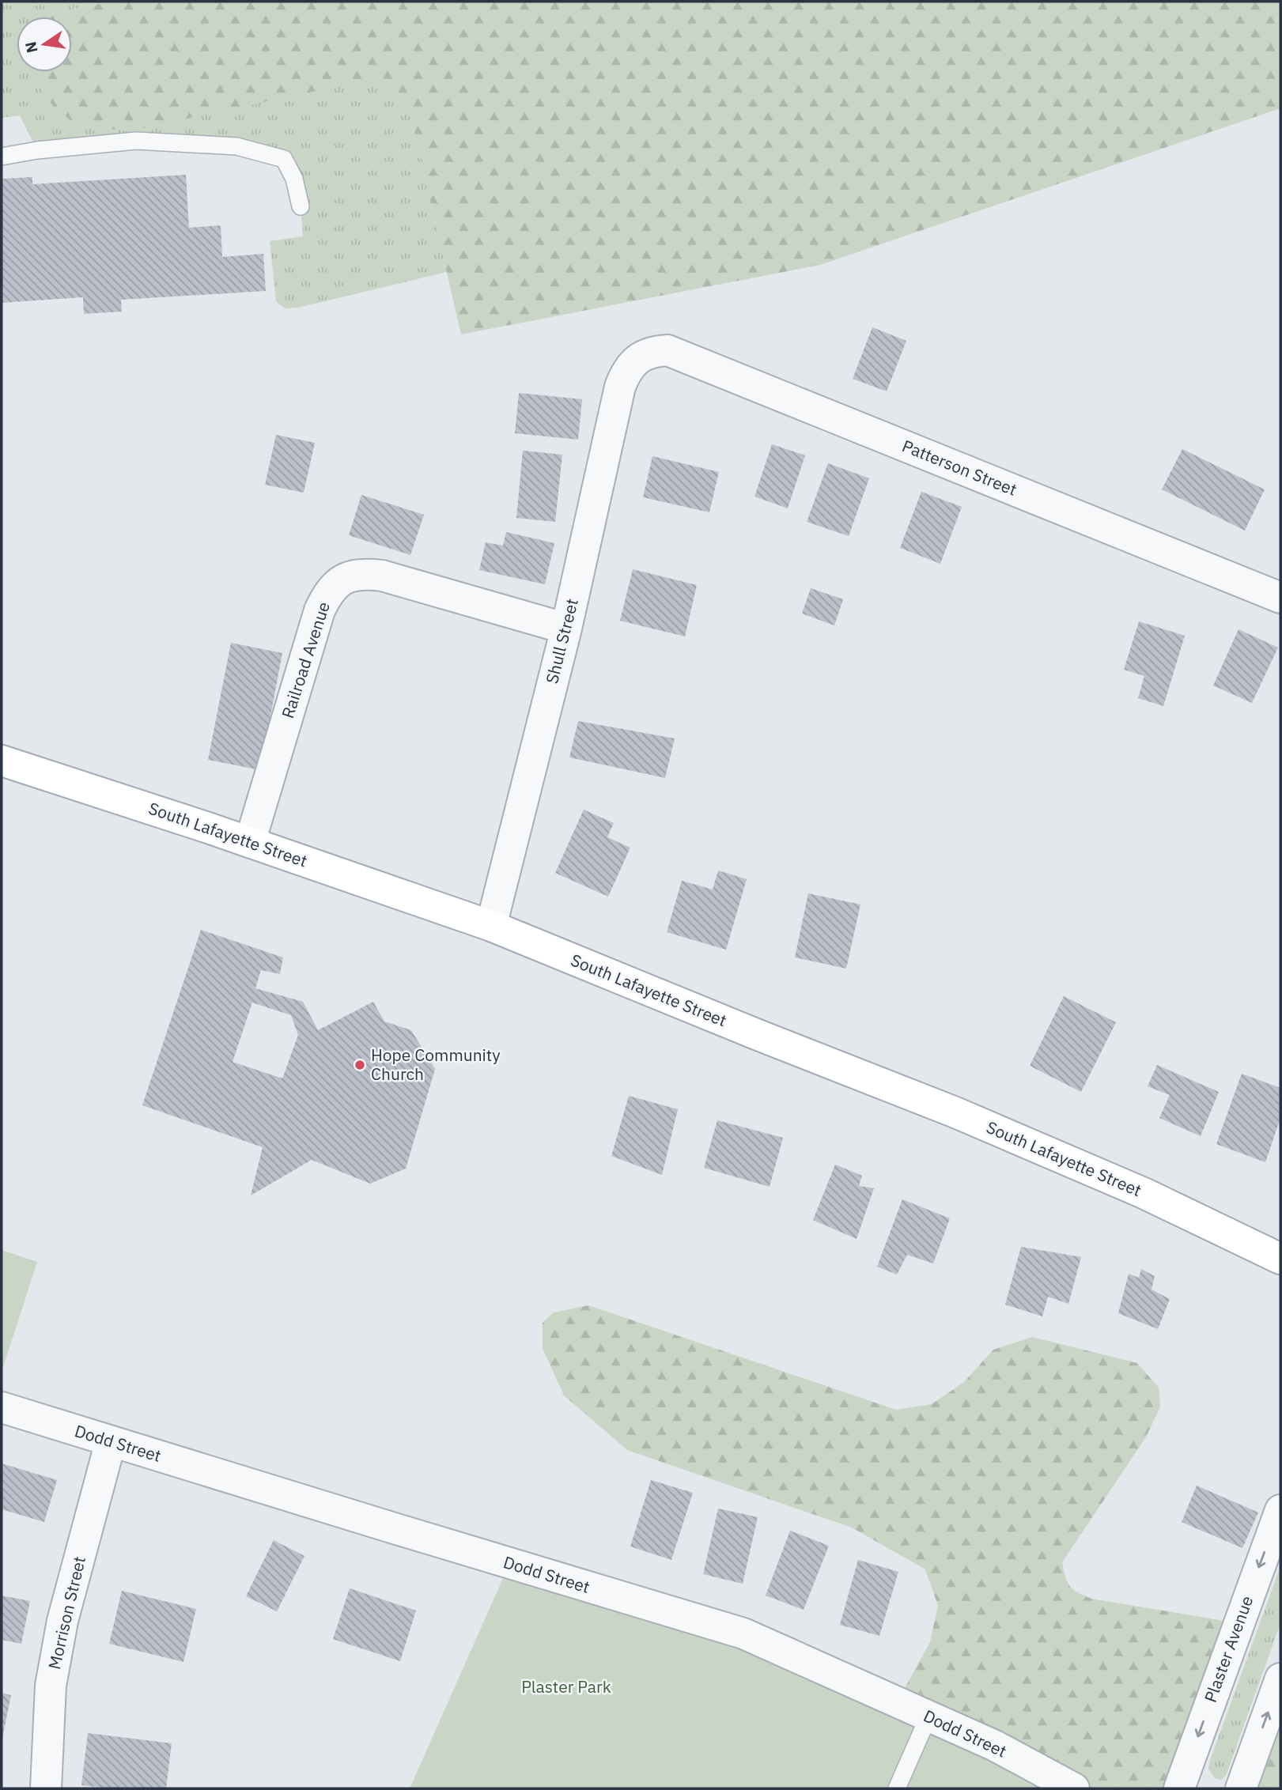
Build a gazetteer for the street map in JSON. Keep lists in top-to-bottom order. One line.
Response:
{"streets":{"main road":["South Lafayette Street"],"street":["Patterson Street","Shull Street","Railroad Avenue","Dodd Street","Morrison Street","Plaster Avenue"]},"crossings":[["Patterson Street","Shull Street"],["Shull Street","Railroad Avenue"],["Shull Street","South Lafayette Street"],["Railroad Avenue","South Lafayette Street"],["Dodd Street","Morrison Street"]],"parks":["Plaster Park"],"places":["Hope Community Church"],"north":"left"}
